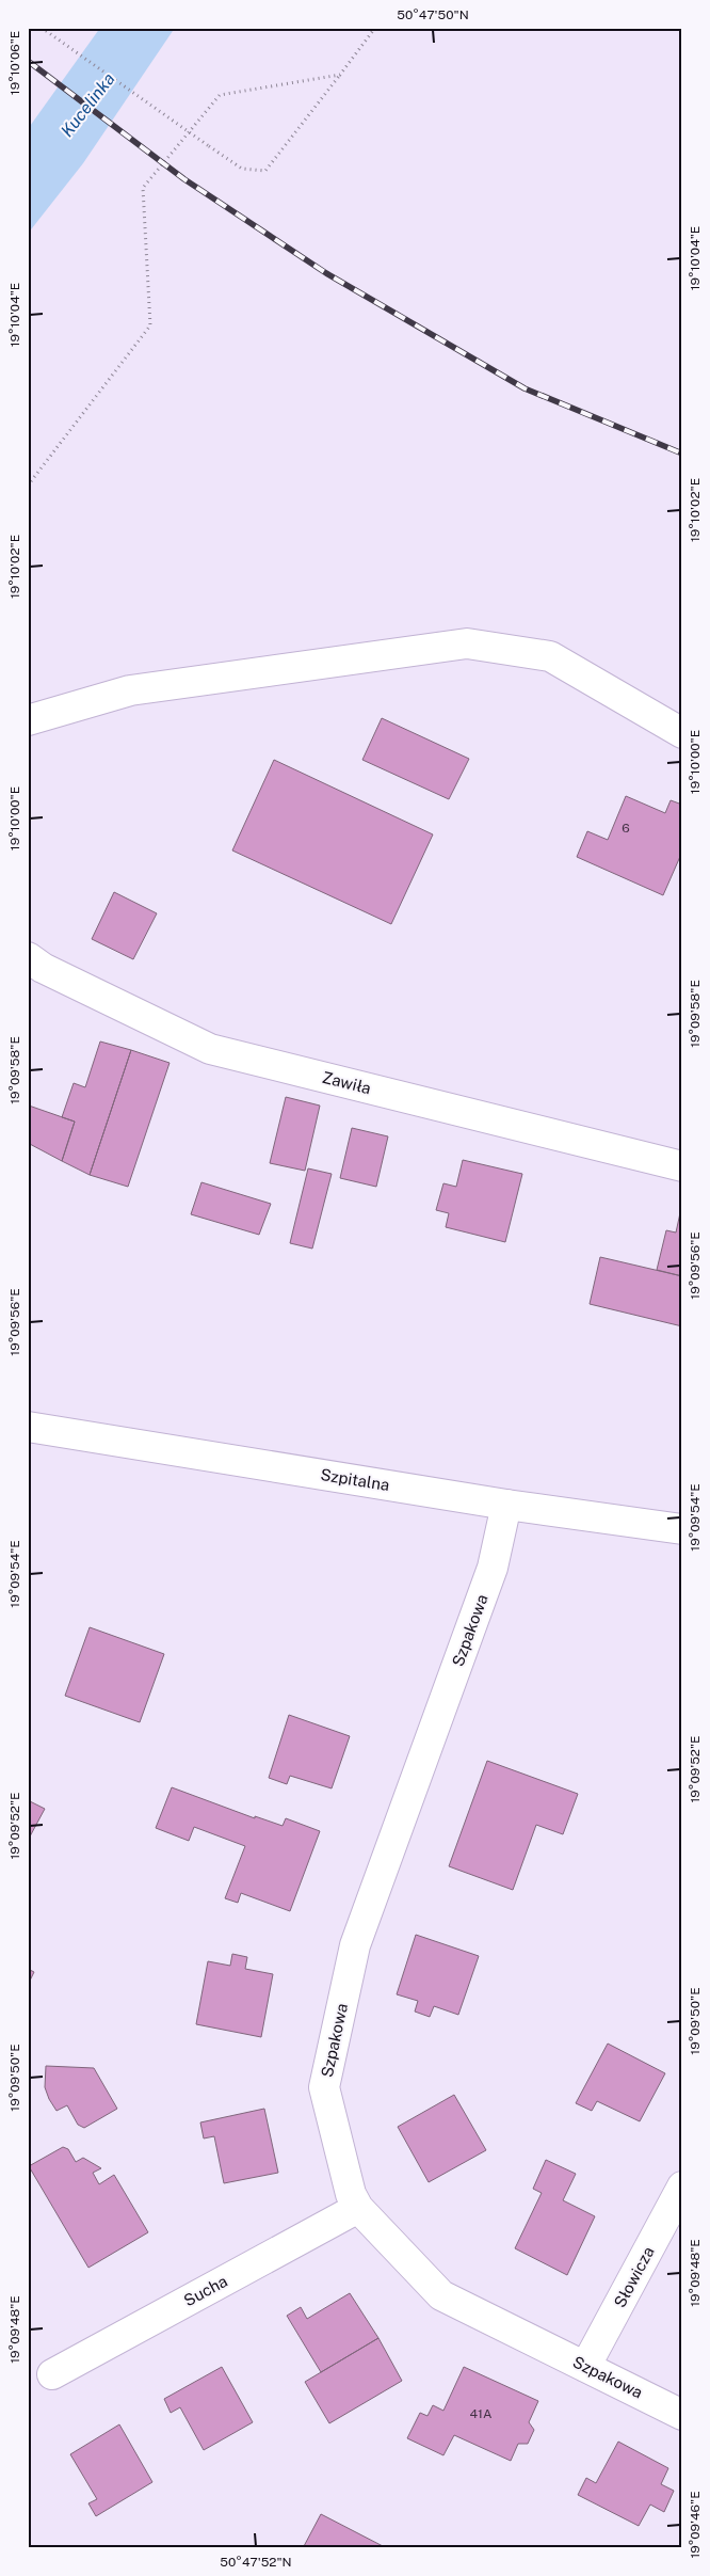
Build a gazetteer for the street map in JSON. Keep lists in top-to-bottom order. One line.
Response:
{"streets":{"street":["Zawiła","Szpitalna","Szpakowa","Słowicza","Sucha"]},"crossings":[["Szpitalna","Szpakowa"],["Szpakowa","Słowicza"],["Szpakowa","Sucha"]],"water":["Kucelinka"],"house_numbers":["6","41A"],"coordinates":["50°47'50\"N","19°10'06\"E","19°10'04\"E","19°10'02\"E","19°10'00\"E","19°09'58\"E","19°09'56\"E","19°09'54\"E","19°09'52\"E","19°09'50\"E","19°09'48\"E","19°09'46\"E","50°47'52\"N"]}
